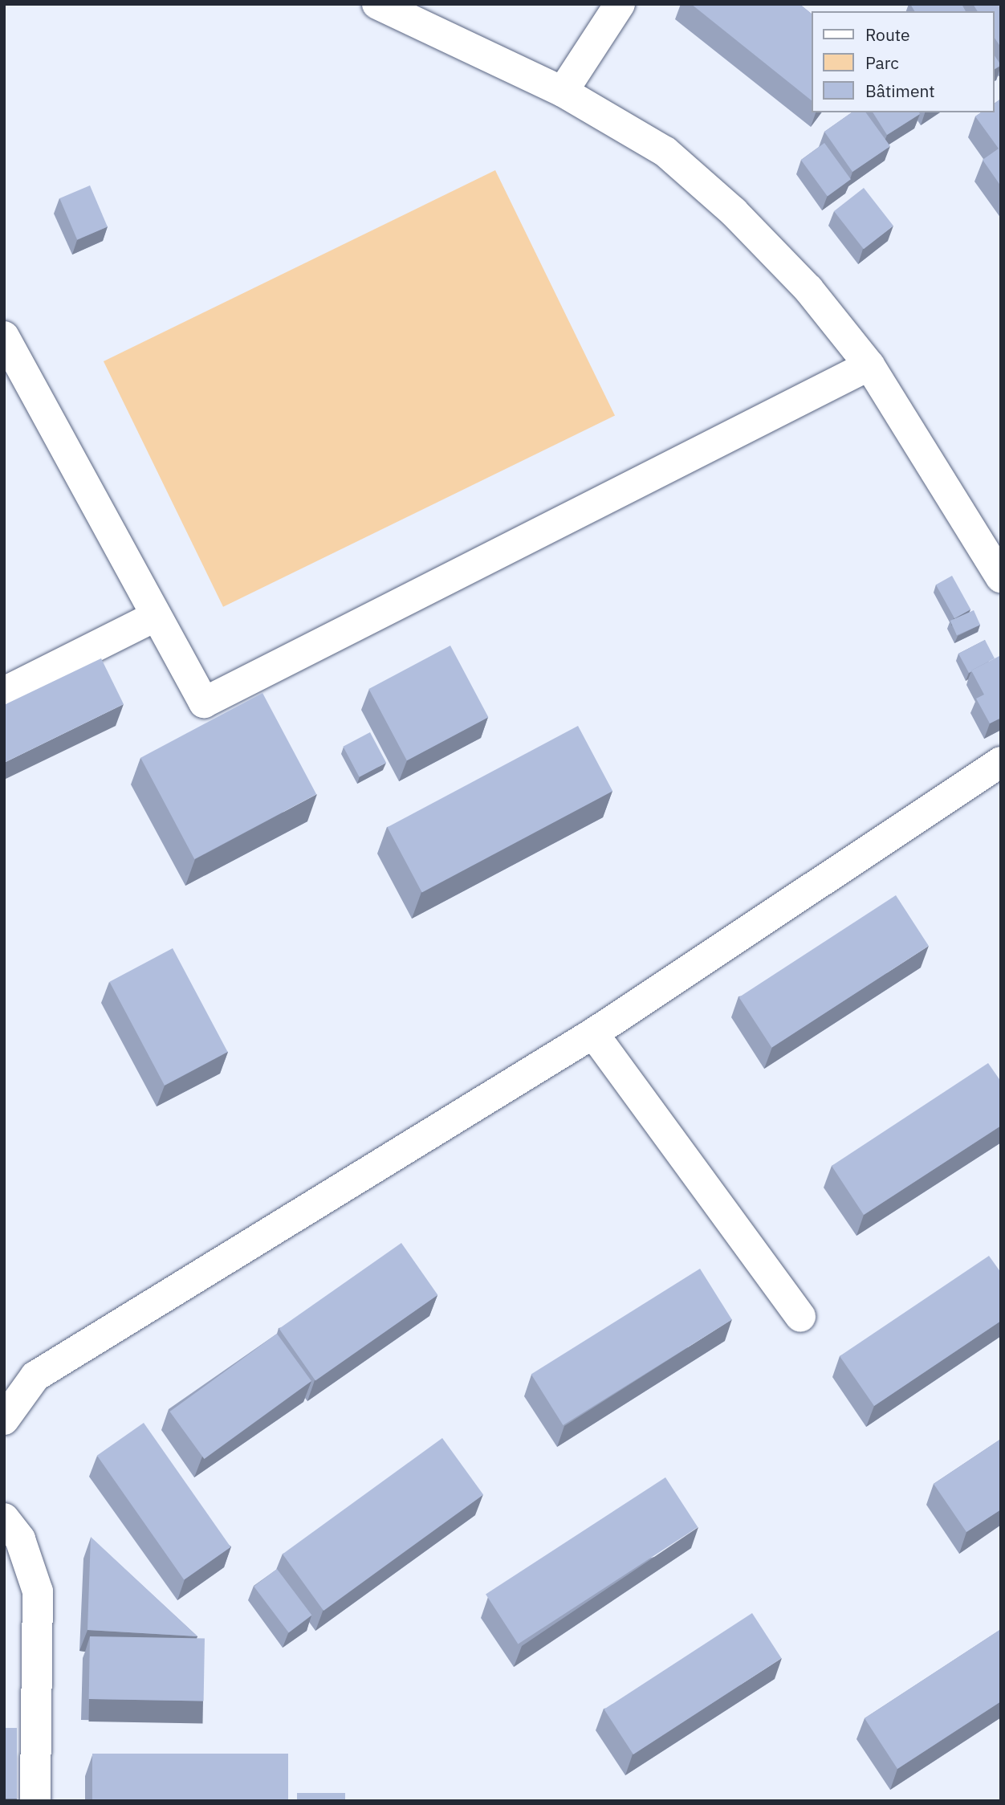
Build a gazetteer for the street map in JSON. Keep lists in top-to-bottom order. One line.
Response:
{"legend":["Route","Parc","Bâtiment"]}
